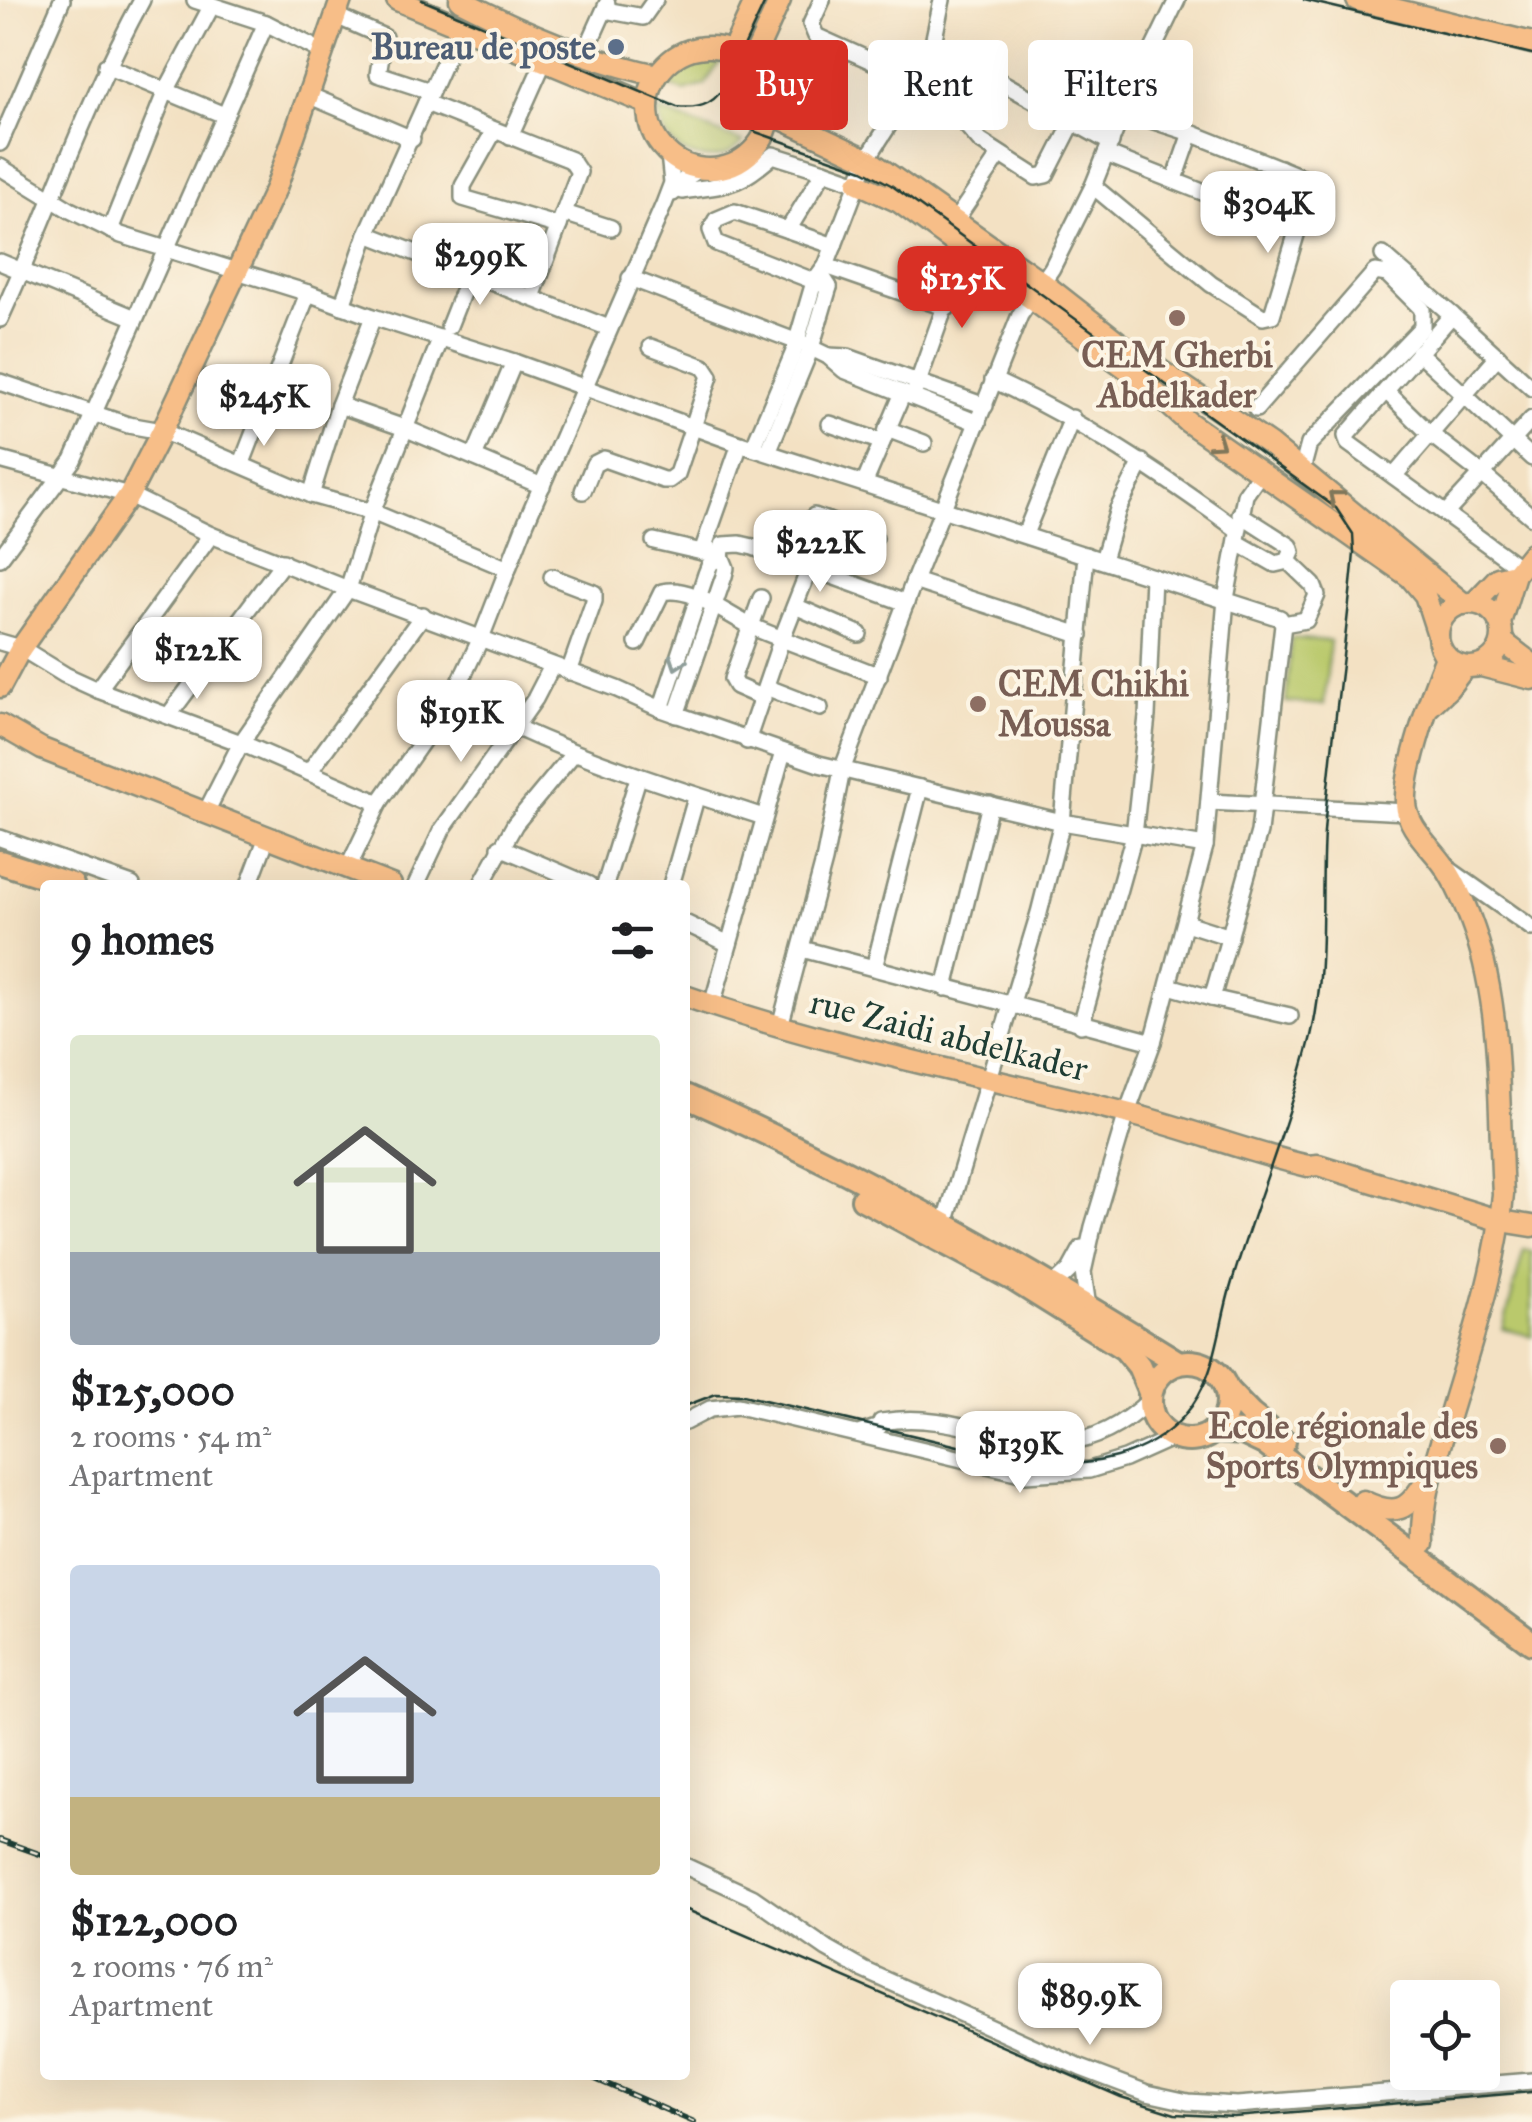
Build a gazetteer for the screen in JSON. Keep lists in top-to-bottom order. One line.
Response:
{"streets":{"main road":["rue Zaidi abdelkader"]},"places":["Bureau de poste","CEM Gherbi Abdelkader","CEM Chikhi Moussa","Ecole régionale des Sports Olympiques"],"page":{"chip":["Buy","Rent","Filters"],"price":["$304K","$299K","$125K","$245K","$222K","$122K","$191K","$139K","$89.9K"],"heading":"9 homes","list":[{"name":"$125,000","note":"2 rooms · 54 m² · Apartment"},{"name":"$122,000","note":"2 rooms · 76 m² · Apartment"}]}}
